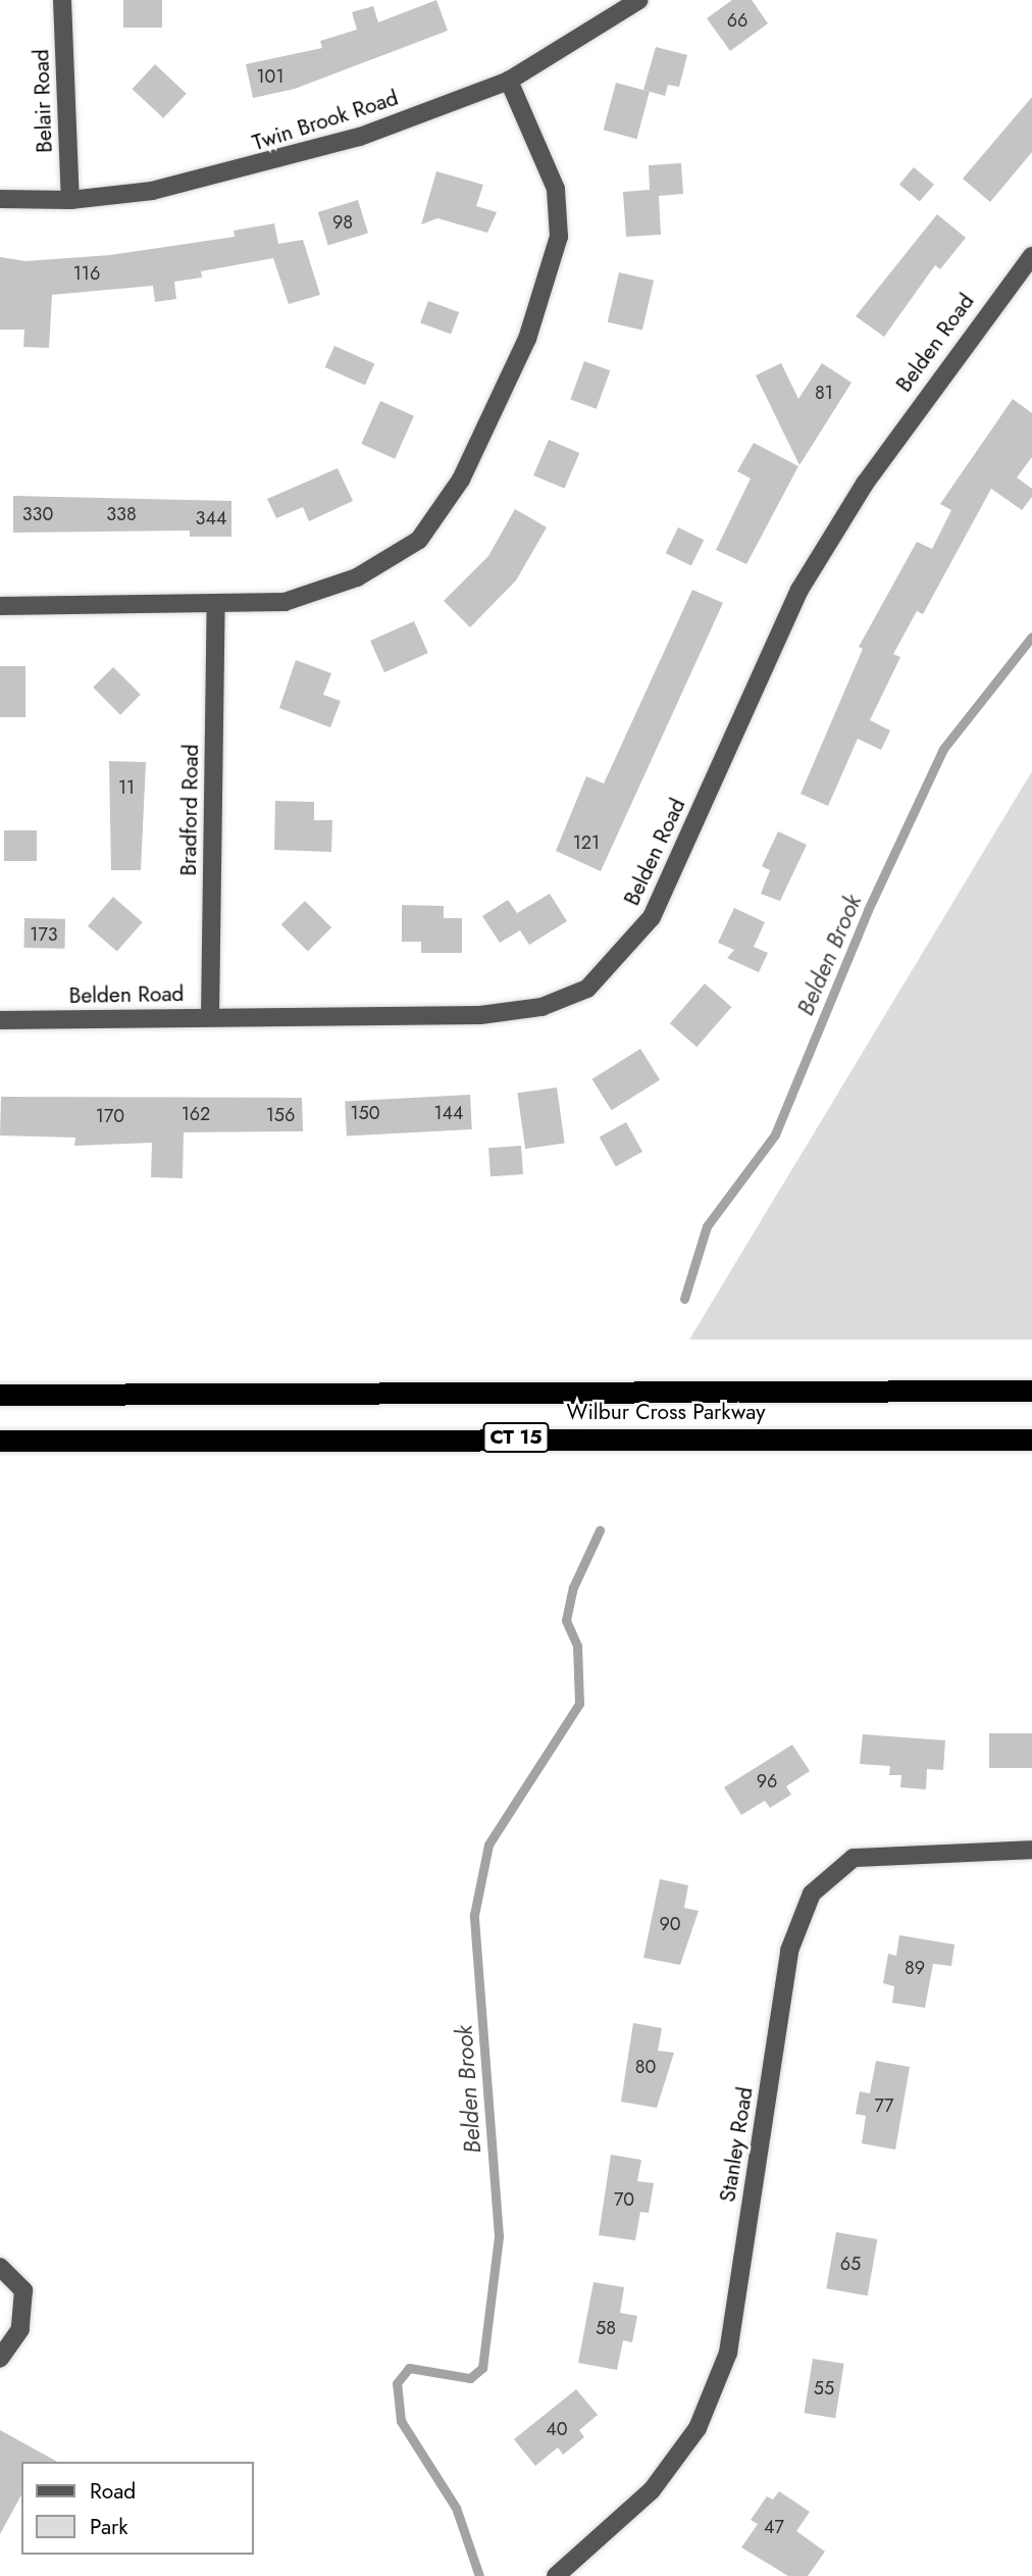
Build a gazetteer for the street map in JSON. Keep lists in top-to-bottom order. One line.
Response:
{"streets":{"highway":["Wilbur Cross Parkway","CT 15"],"street":["Belair Road","Twin Brook Road","Belden Road","Bradford Road","Stanley Road"]},"crossings":[["Belair Road","Twin Brook Road"],["Belden Road","Bradford Road"]],"water":["Belden Brook"],"house_numbers":["66","101","98","116","81","330","338","344","11","121","173","150","144","162","156","170","96","90","89","80","77","70","65","58","55","40","47"],"legend":["Road","Park"]}
